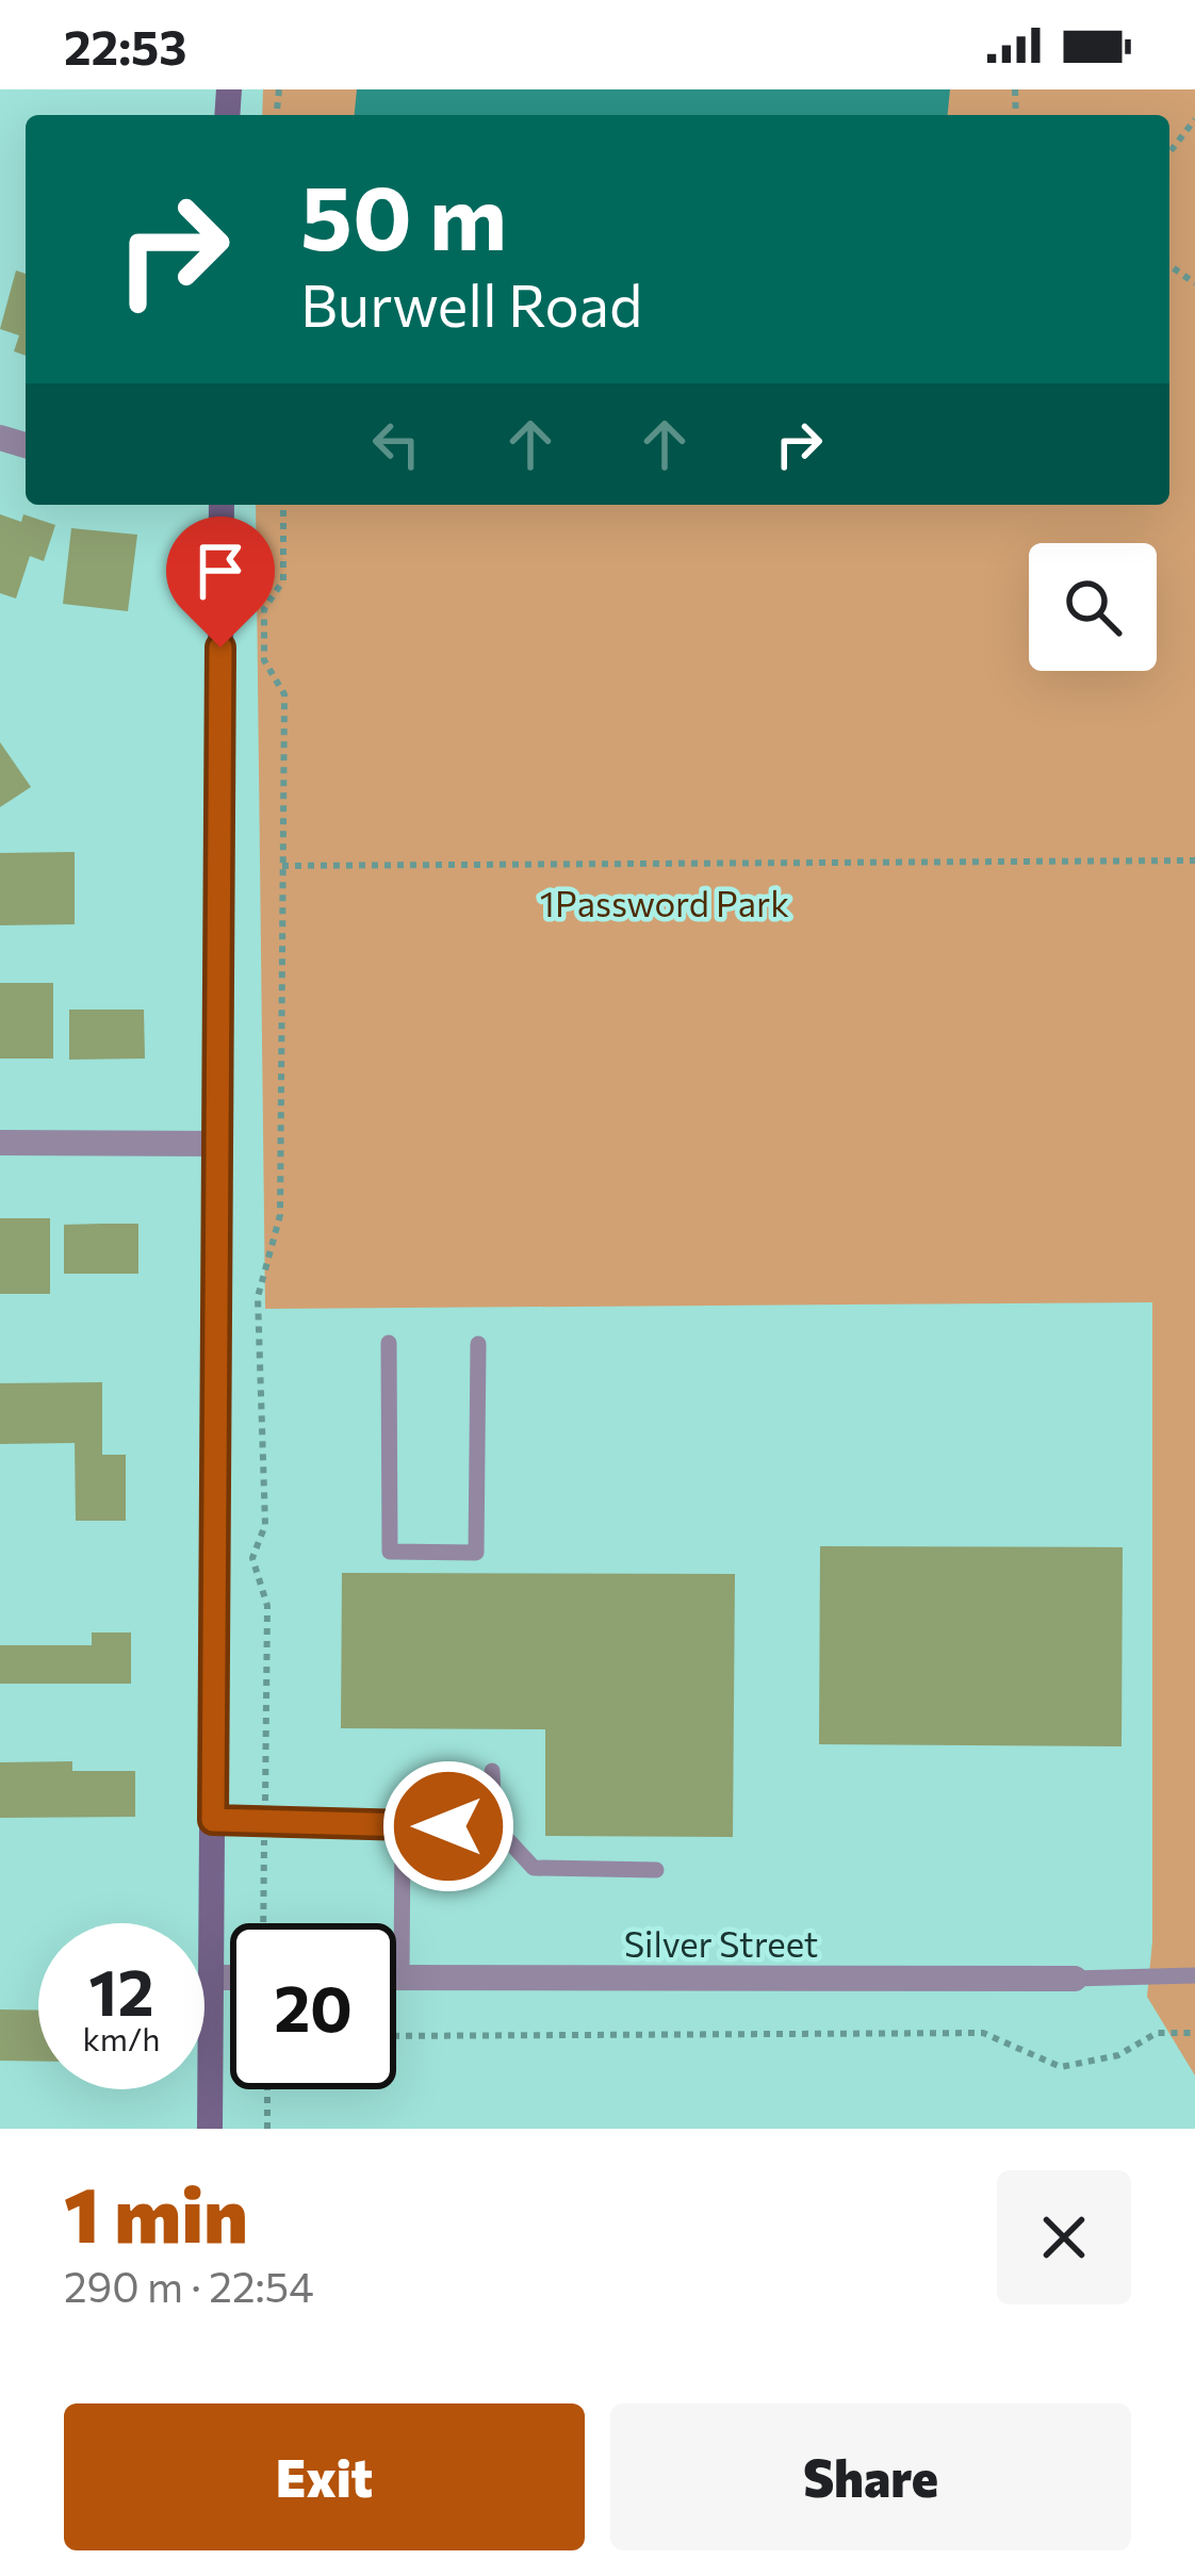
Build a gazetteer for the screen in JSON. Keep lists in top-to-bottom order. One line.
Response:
{"streets":{"street":["Silver Street"]},"parks":["1Password Park"],"page":{"status":"22:53","turn":["50 m","Burwell Road"],"speed":"12 km/h","limit":"20","heading":["1 min","290 m · 22:54"],"buttons":["Exit","Share"]}}
